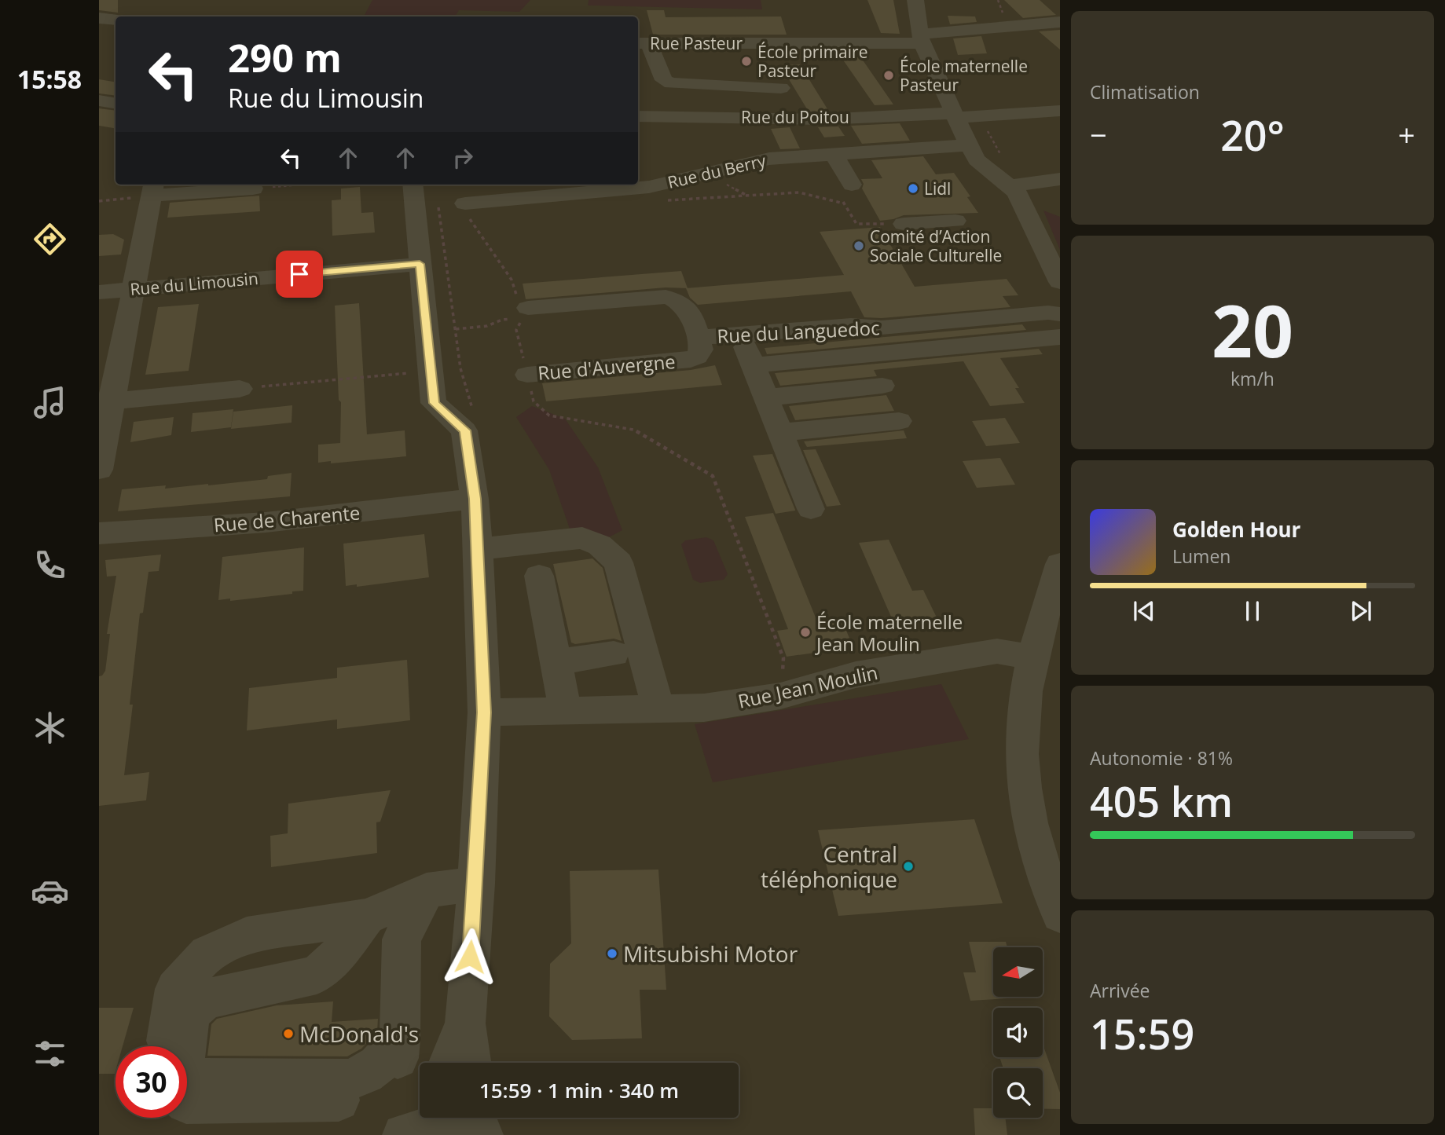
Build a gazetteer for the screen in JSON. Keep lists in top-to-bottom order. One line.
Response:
{"streets":{"street":["Rue Pasteur","Rue du Poitou","Rue du Berry","Rue du Limousin","Rue du Languedoc","Rue d'Auvergne","Rue de Charente","Rue Jean Moulin"]},"crossings":[["Rue du Languedoc","Rue d'Auvergne"]],"places":["École primaire Pasteur","École maternelle Pasteur","Lidl","Comité d’Action Sociale Culturelle","École maternelle Jean Moulin","Central téléphonique","Mitsubishi Motor","McDonald's"],"north":"left","page":{"tabs":"15:58","tile":["Climatisation",["20","km/h"],["Autonomie · 81%","405 km"],["Arrivée","15:59"]],"turn":["290 m","Rue du Limousin"],"heat":["−","20°","+"],"song":["Golden Hour","Lumen"],"limit":"30","trip":"15:59 · 1 min · 340 m"}}
